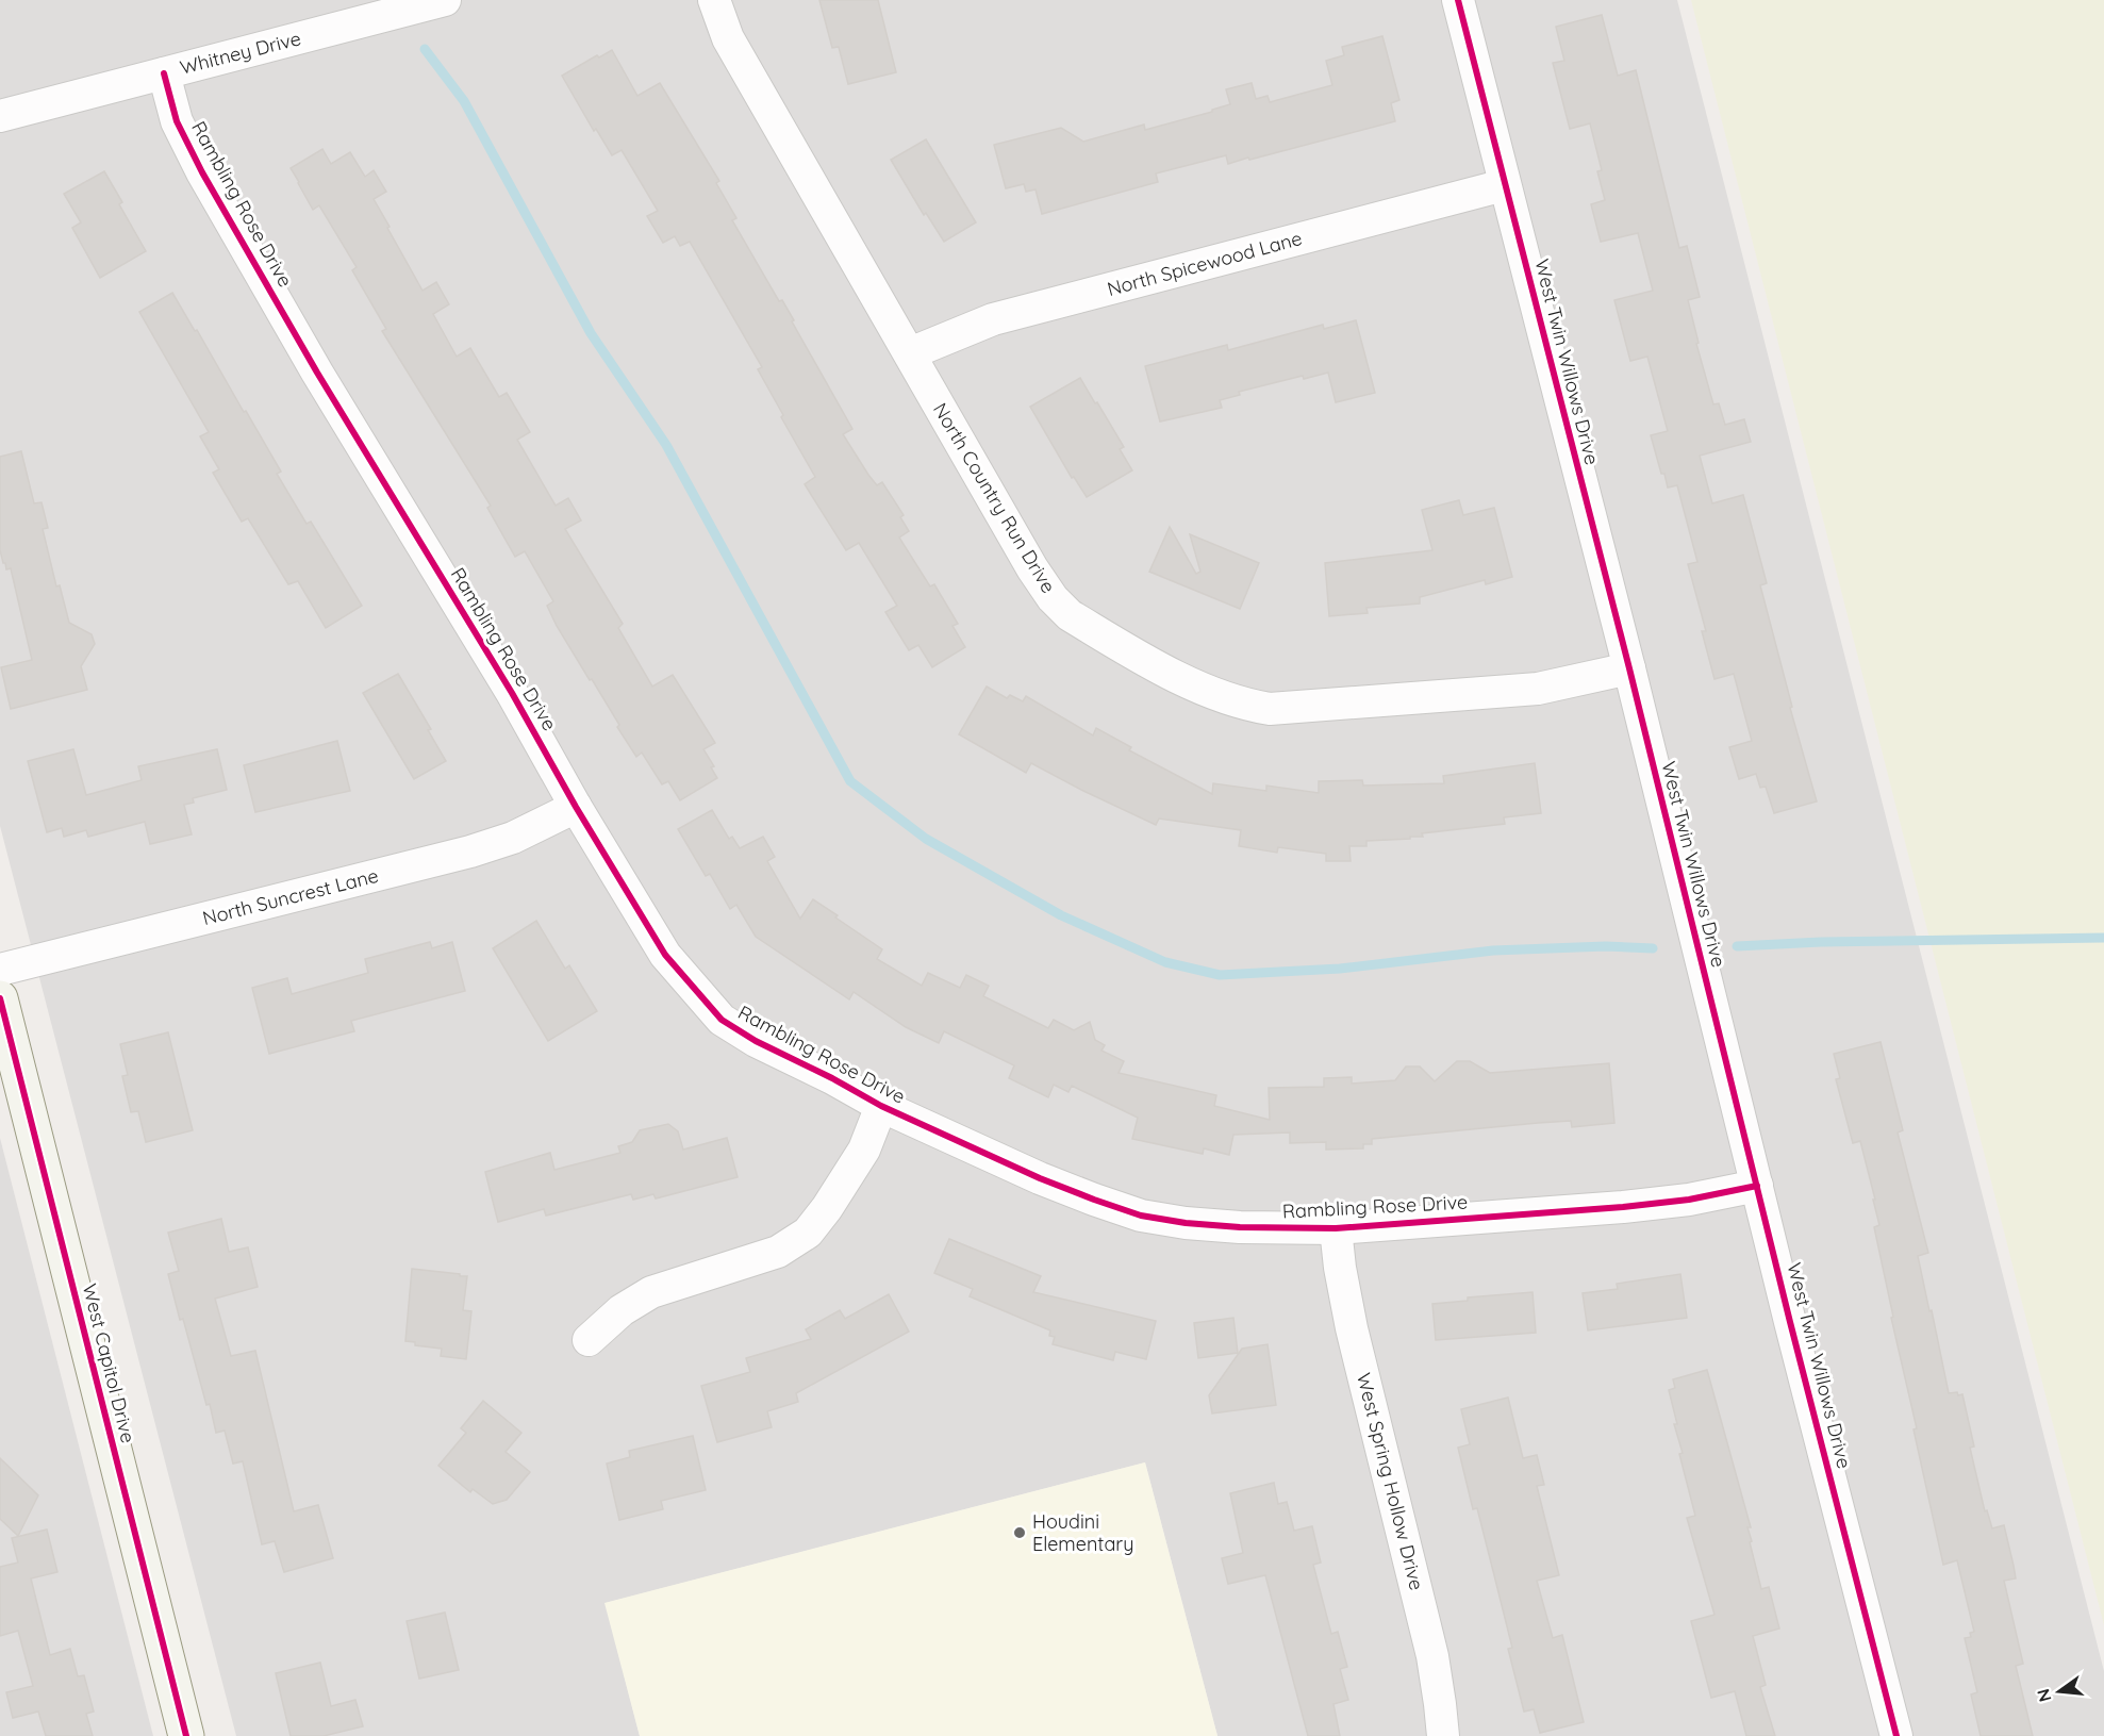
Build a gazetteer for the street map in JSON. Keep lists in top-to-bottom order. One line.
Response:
{"streets":{"street":["Whitney Drive","Rambling Rose Drive","North Spicewood Lane","West Twin Willows Drive","North Country Run Drive","North Suncrest Lane","West Capitol Drive","West Spring Hollow Drive"]},"crossings":[["Whitney Drive","Rambling Rose Drive"],["Rambling Rose Drive","West Twin Willows Drive"],["Rambling Rose Drive","North Suncrest Lane"],["Rambling Rose Drive","West Spring Hollow Drive"],["North Spicewood Lane","West Twin Willows Drive"],["North Spicewood Lane","North Country Run Drive"],["West Twin Willows Drive","North Country Run Drive"]],"places":["Houdini Elementary"],"north":"left"}
